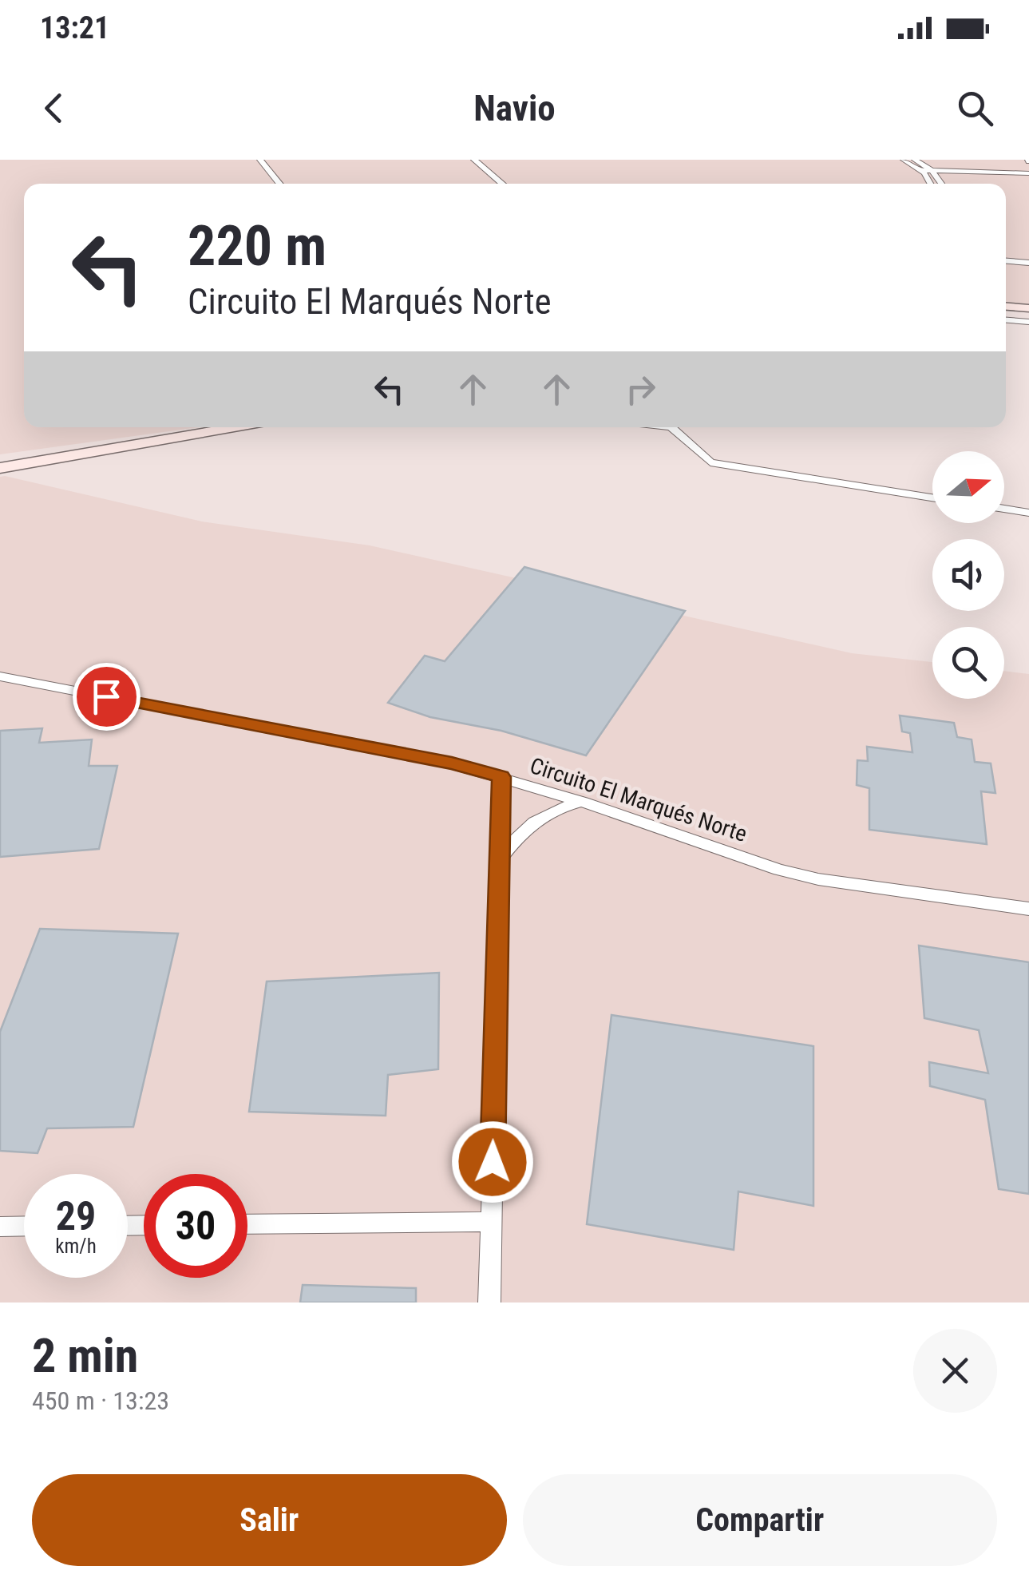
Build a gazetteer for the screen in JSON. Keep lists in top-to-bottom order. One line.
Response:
{"streets":{"street":["Circuito El Marqués Norte"]},"north":"right","page":{"status":"13:21","header":"Navio","turn":["220 m","Circuito El Marqués Norte"],"speed":"29 km/h","limit":"30","heading":["2 min","450 m · 13:23"],"buttons":["Salir","Compartir"]}}
